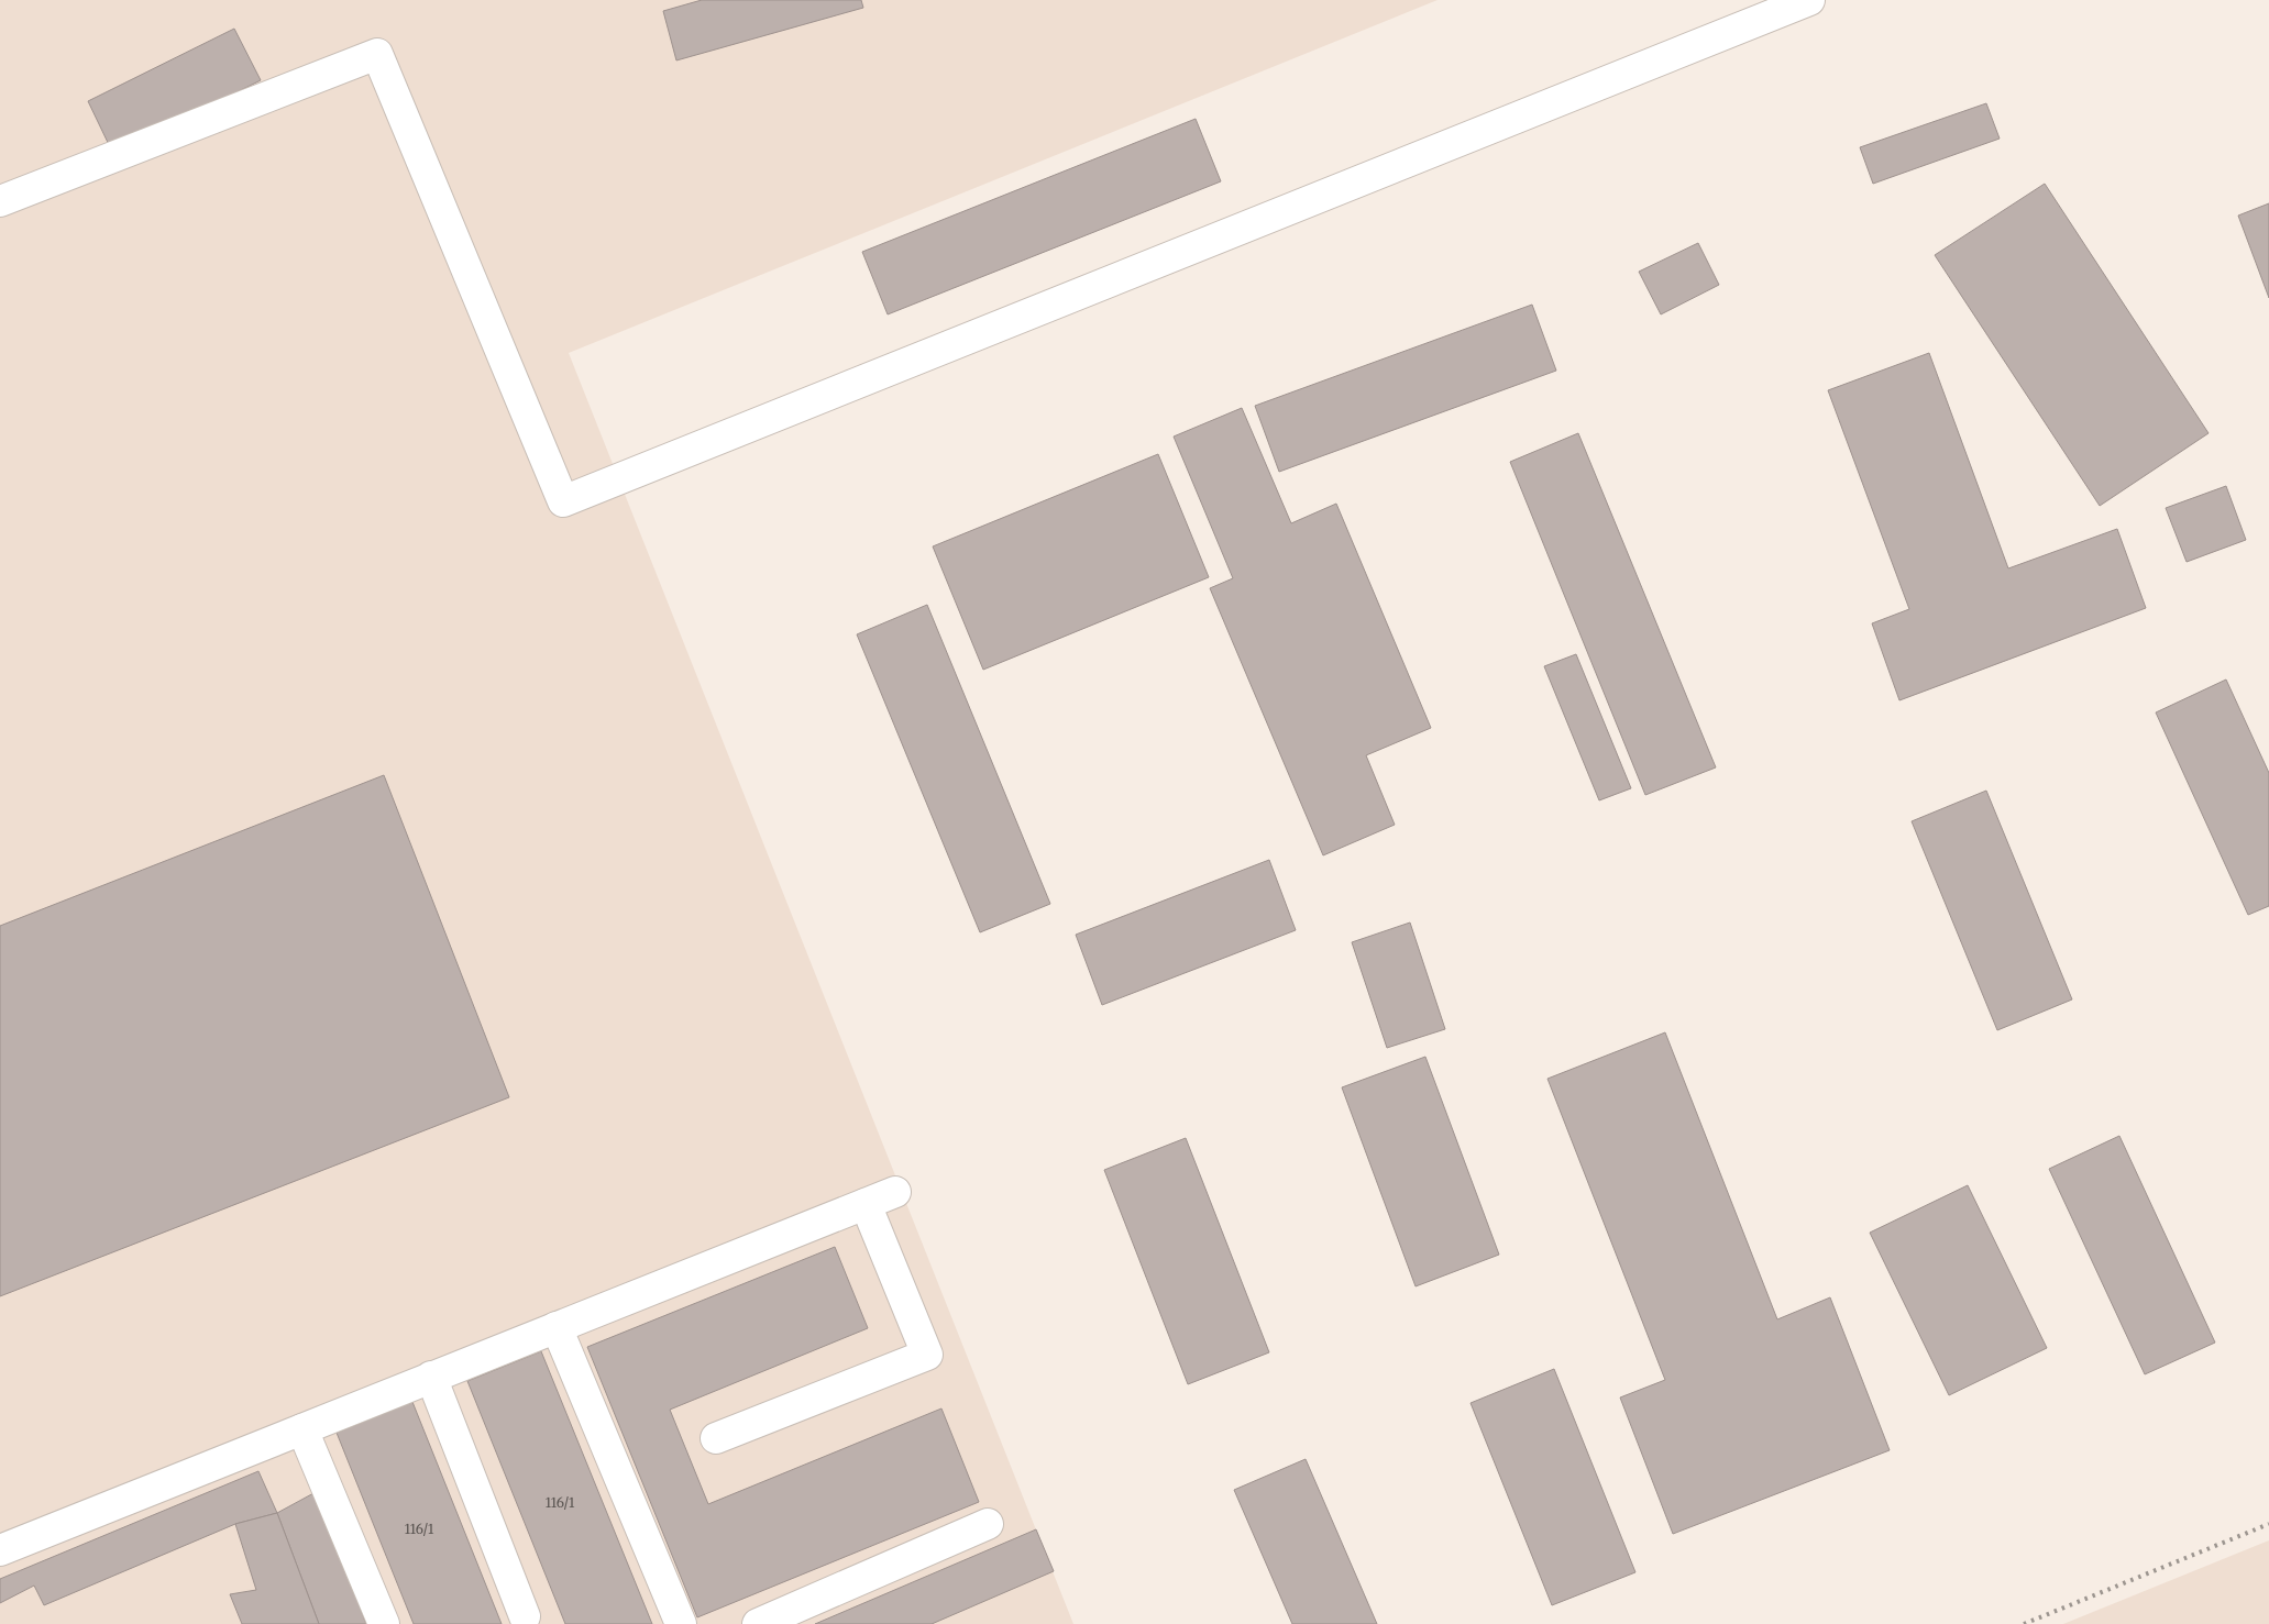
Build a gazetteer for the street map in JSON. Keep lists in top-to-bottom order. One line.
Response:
{"house_numbers":["116/1","116/1"]}
